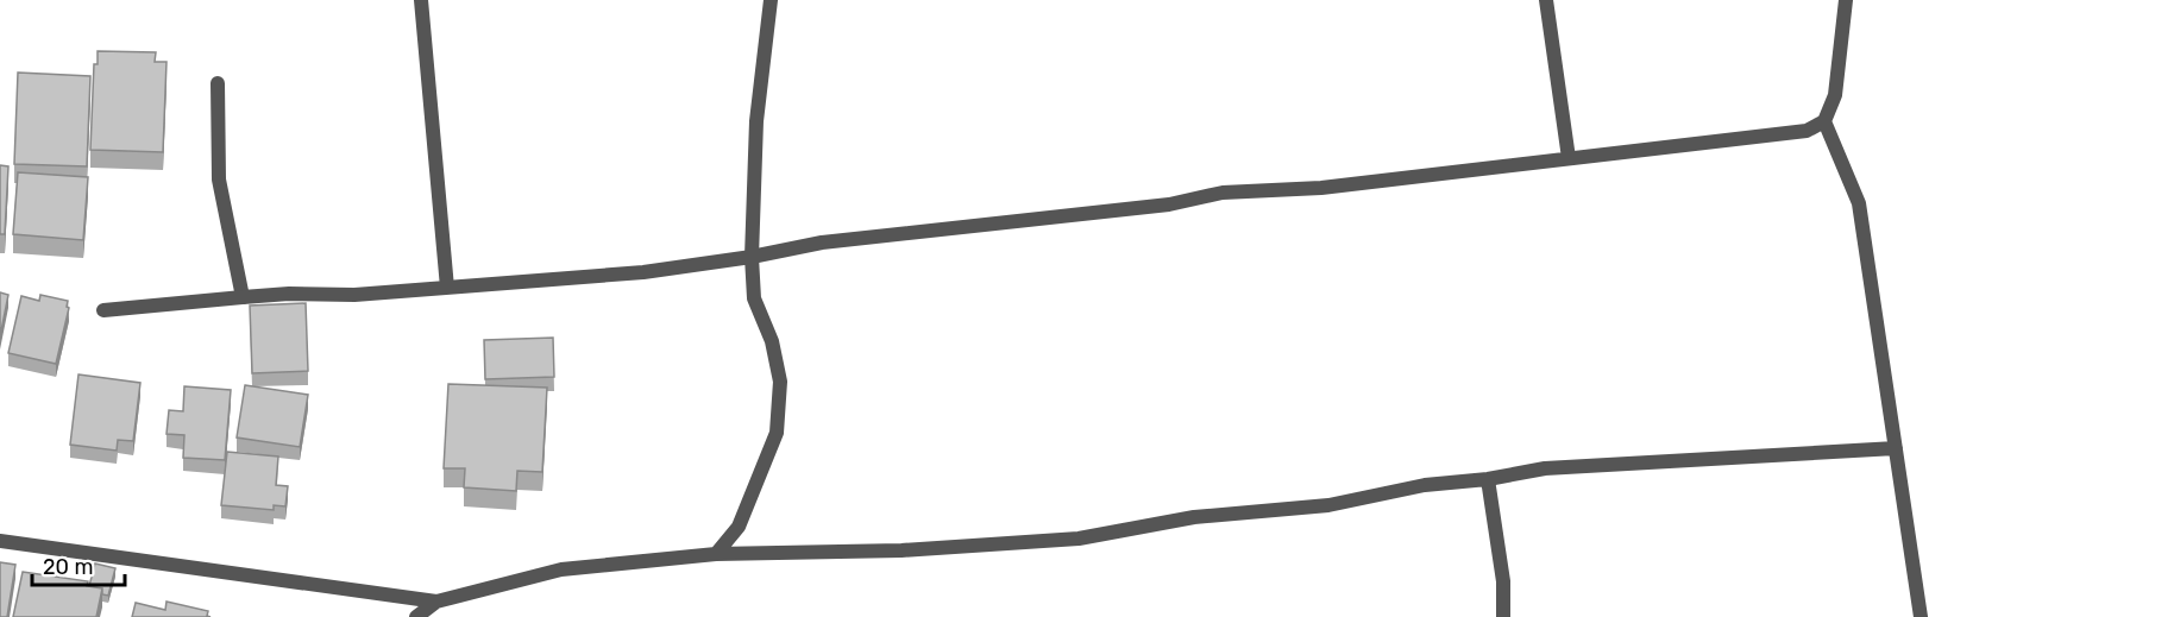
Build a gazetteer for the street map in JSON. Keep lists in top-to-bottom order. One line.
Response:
{"scale_bar":"20 m"}
